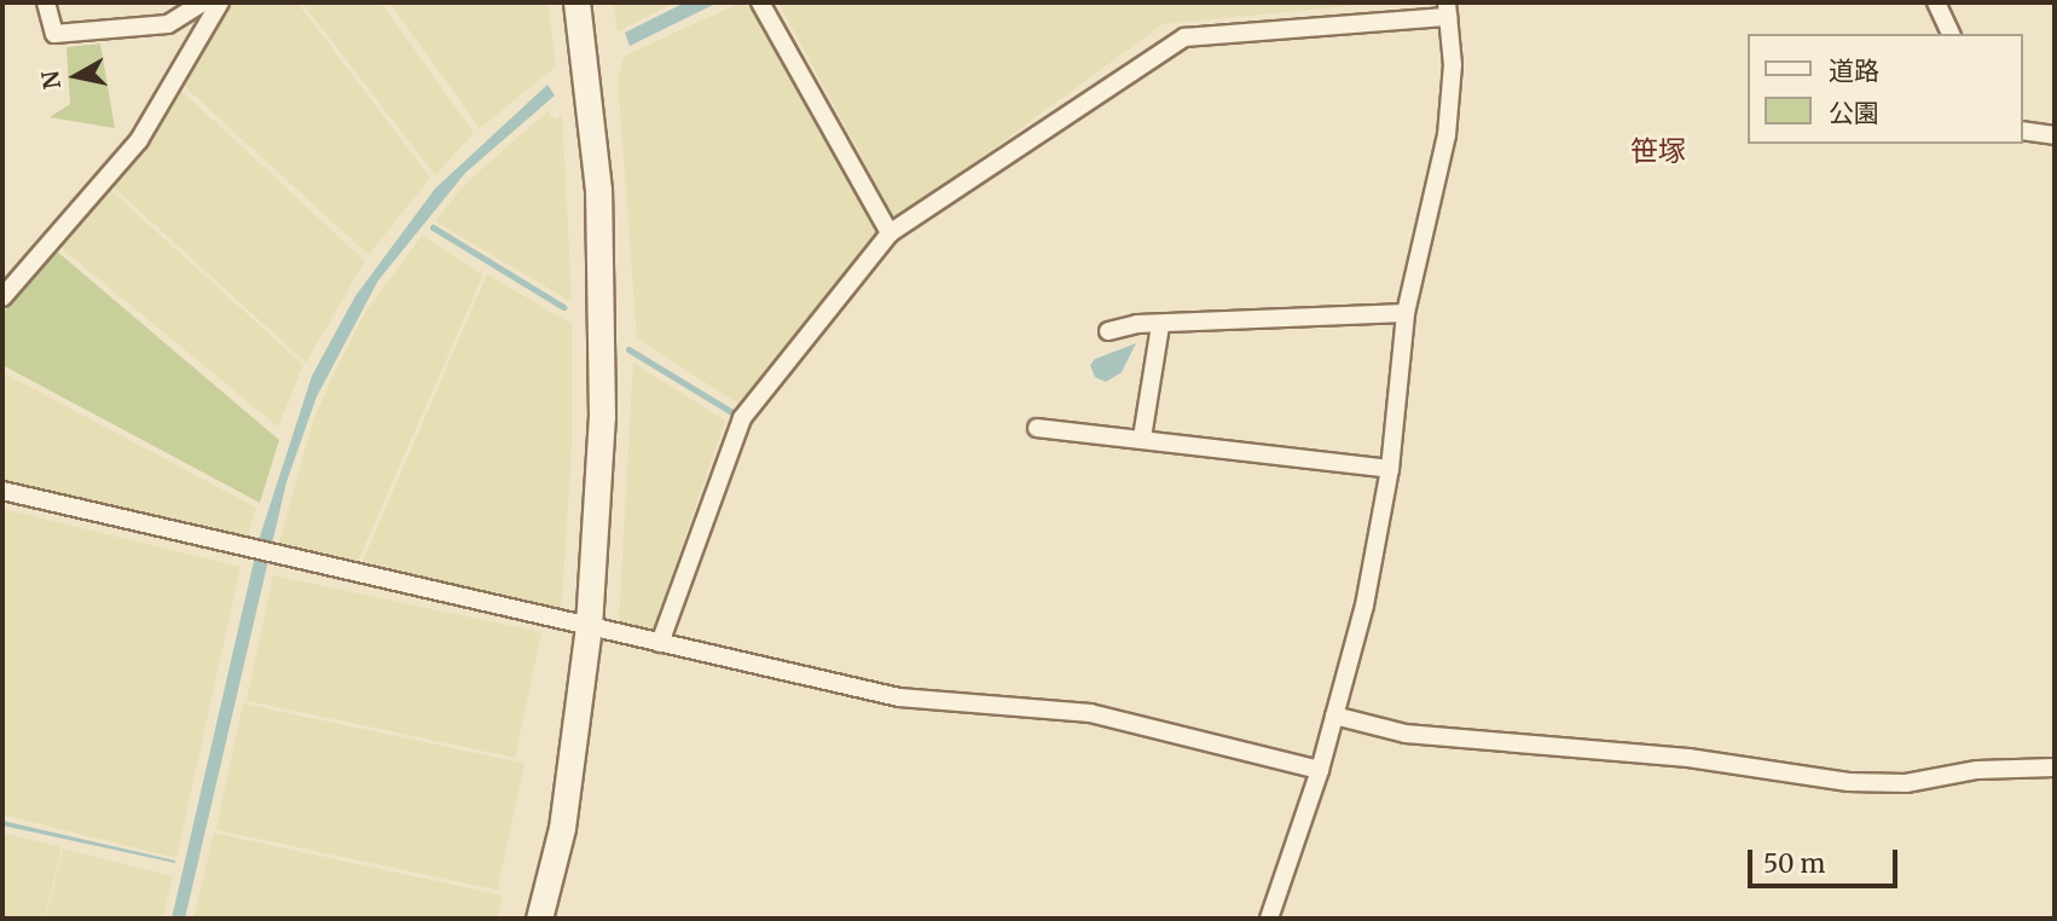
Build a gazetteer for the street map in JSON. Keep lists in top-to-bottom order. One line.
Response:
{"districts":["笹塚"],"legend":["道路","公園"],"scale_bar":"50 m","north":"left"}
